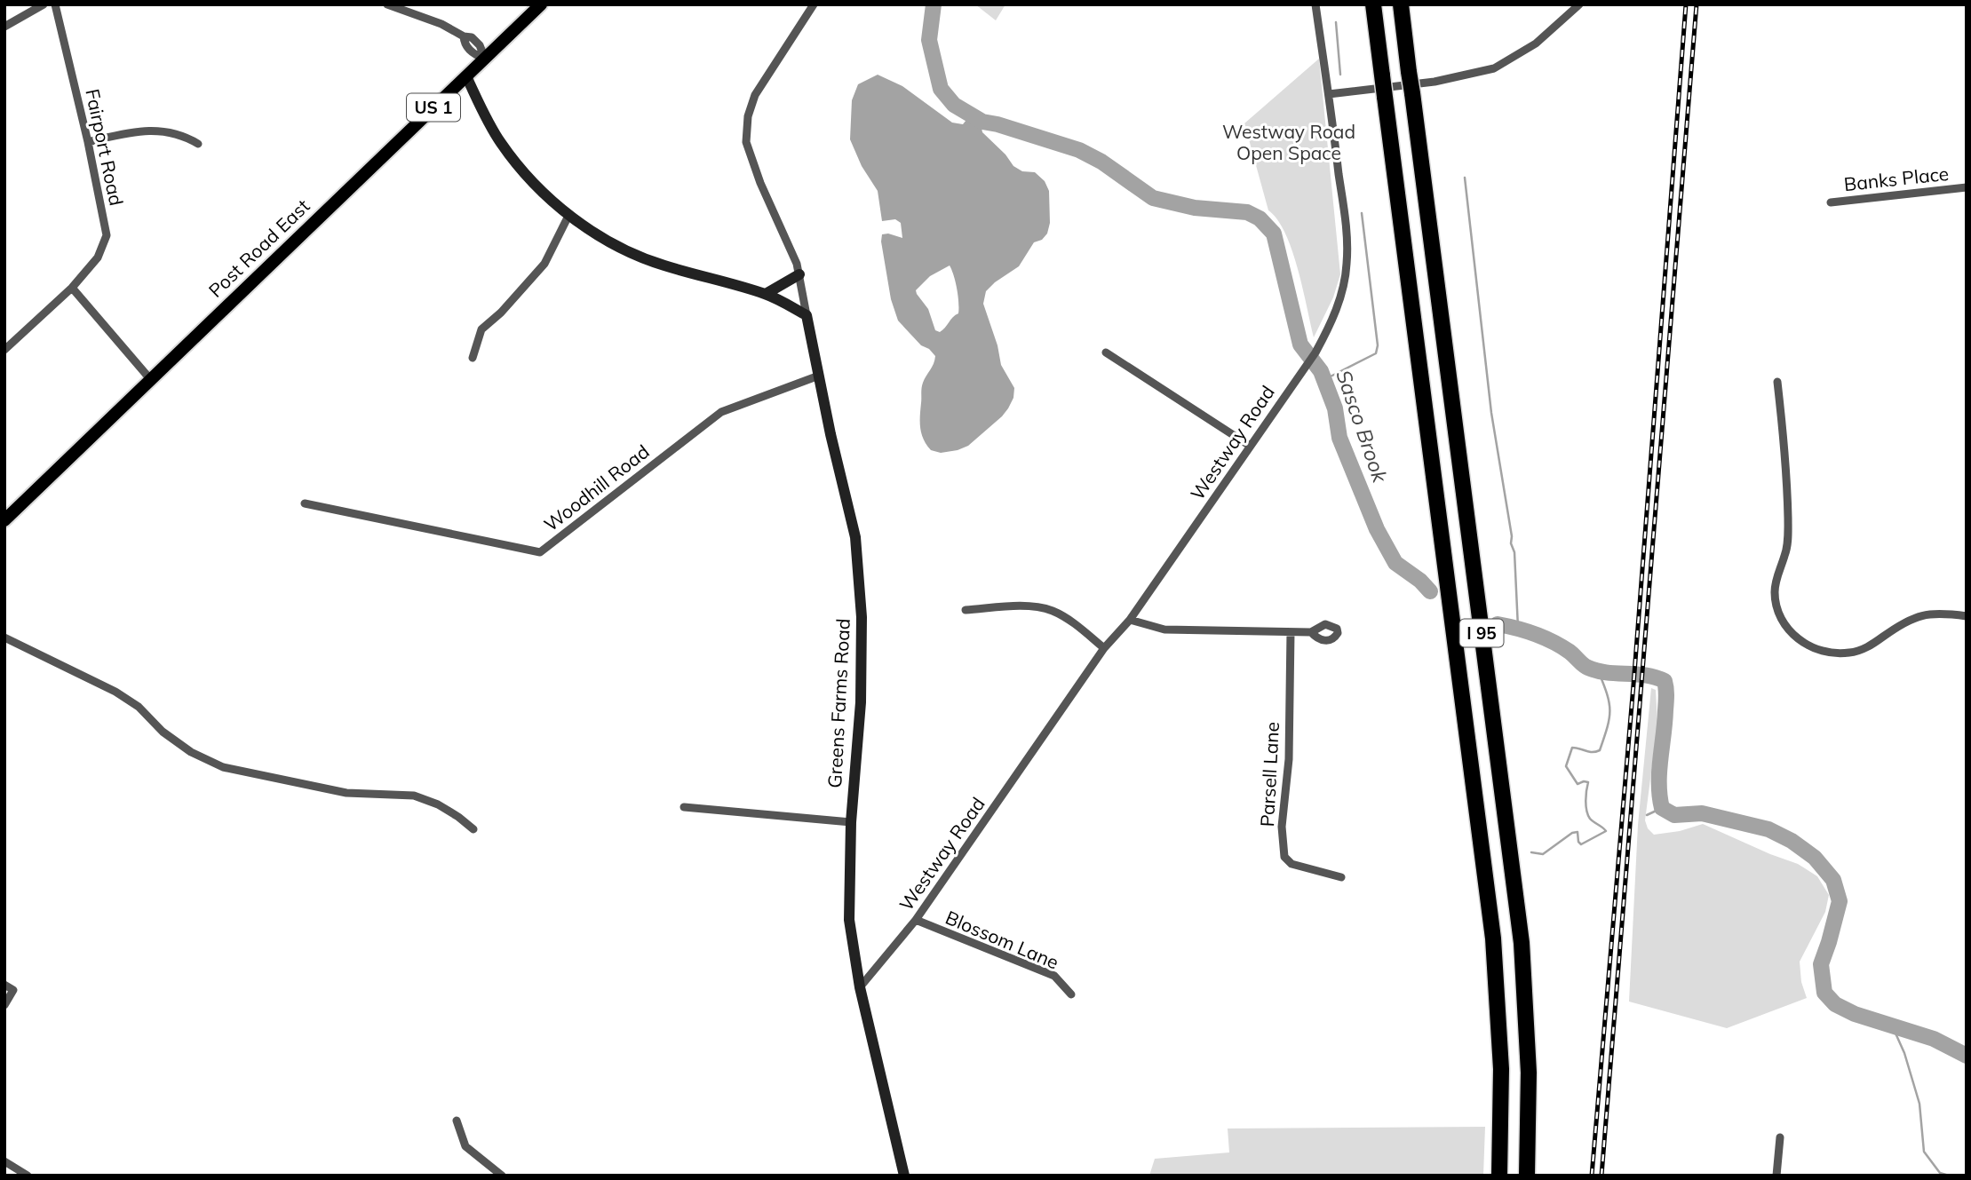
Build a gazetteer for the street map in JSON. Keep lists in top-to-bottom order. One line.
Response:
{"streets":{"highway":["I 95"],"main road":["US 1","Post Road East"],"street":["Fairport Road","Banks Place","Westway Road","Woodhill Road","Greens Farms Road","Parsell Lane","Blossom Lane"]},"crossings":[["Westway Road","Greens Farms Road"],["Westway Road","Blossom Lane"],["Woodhill Road","Greens Farms Road"]],"water":["Sasco Brook"],"parks":["Westway Road Open Space"]}
